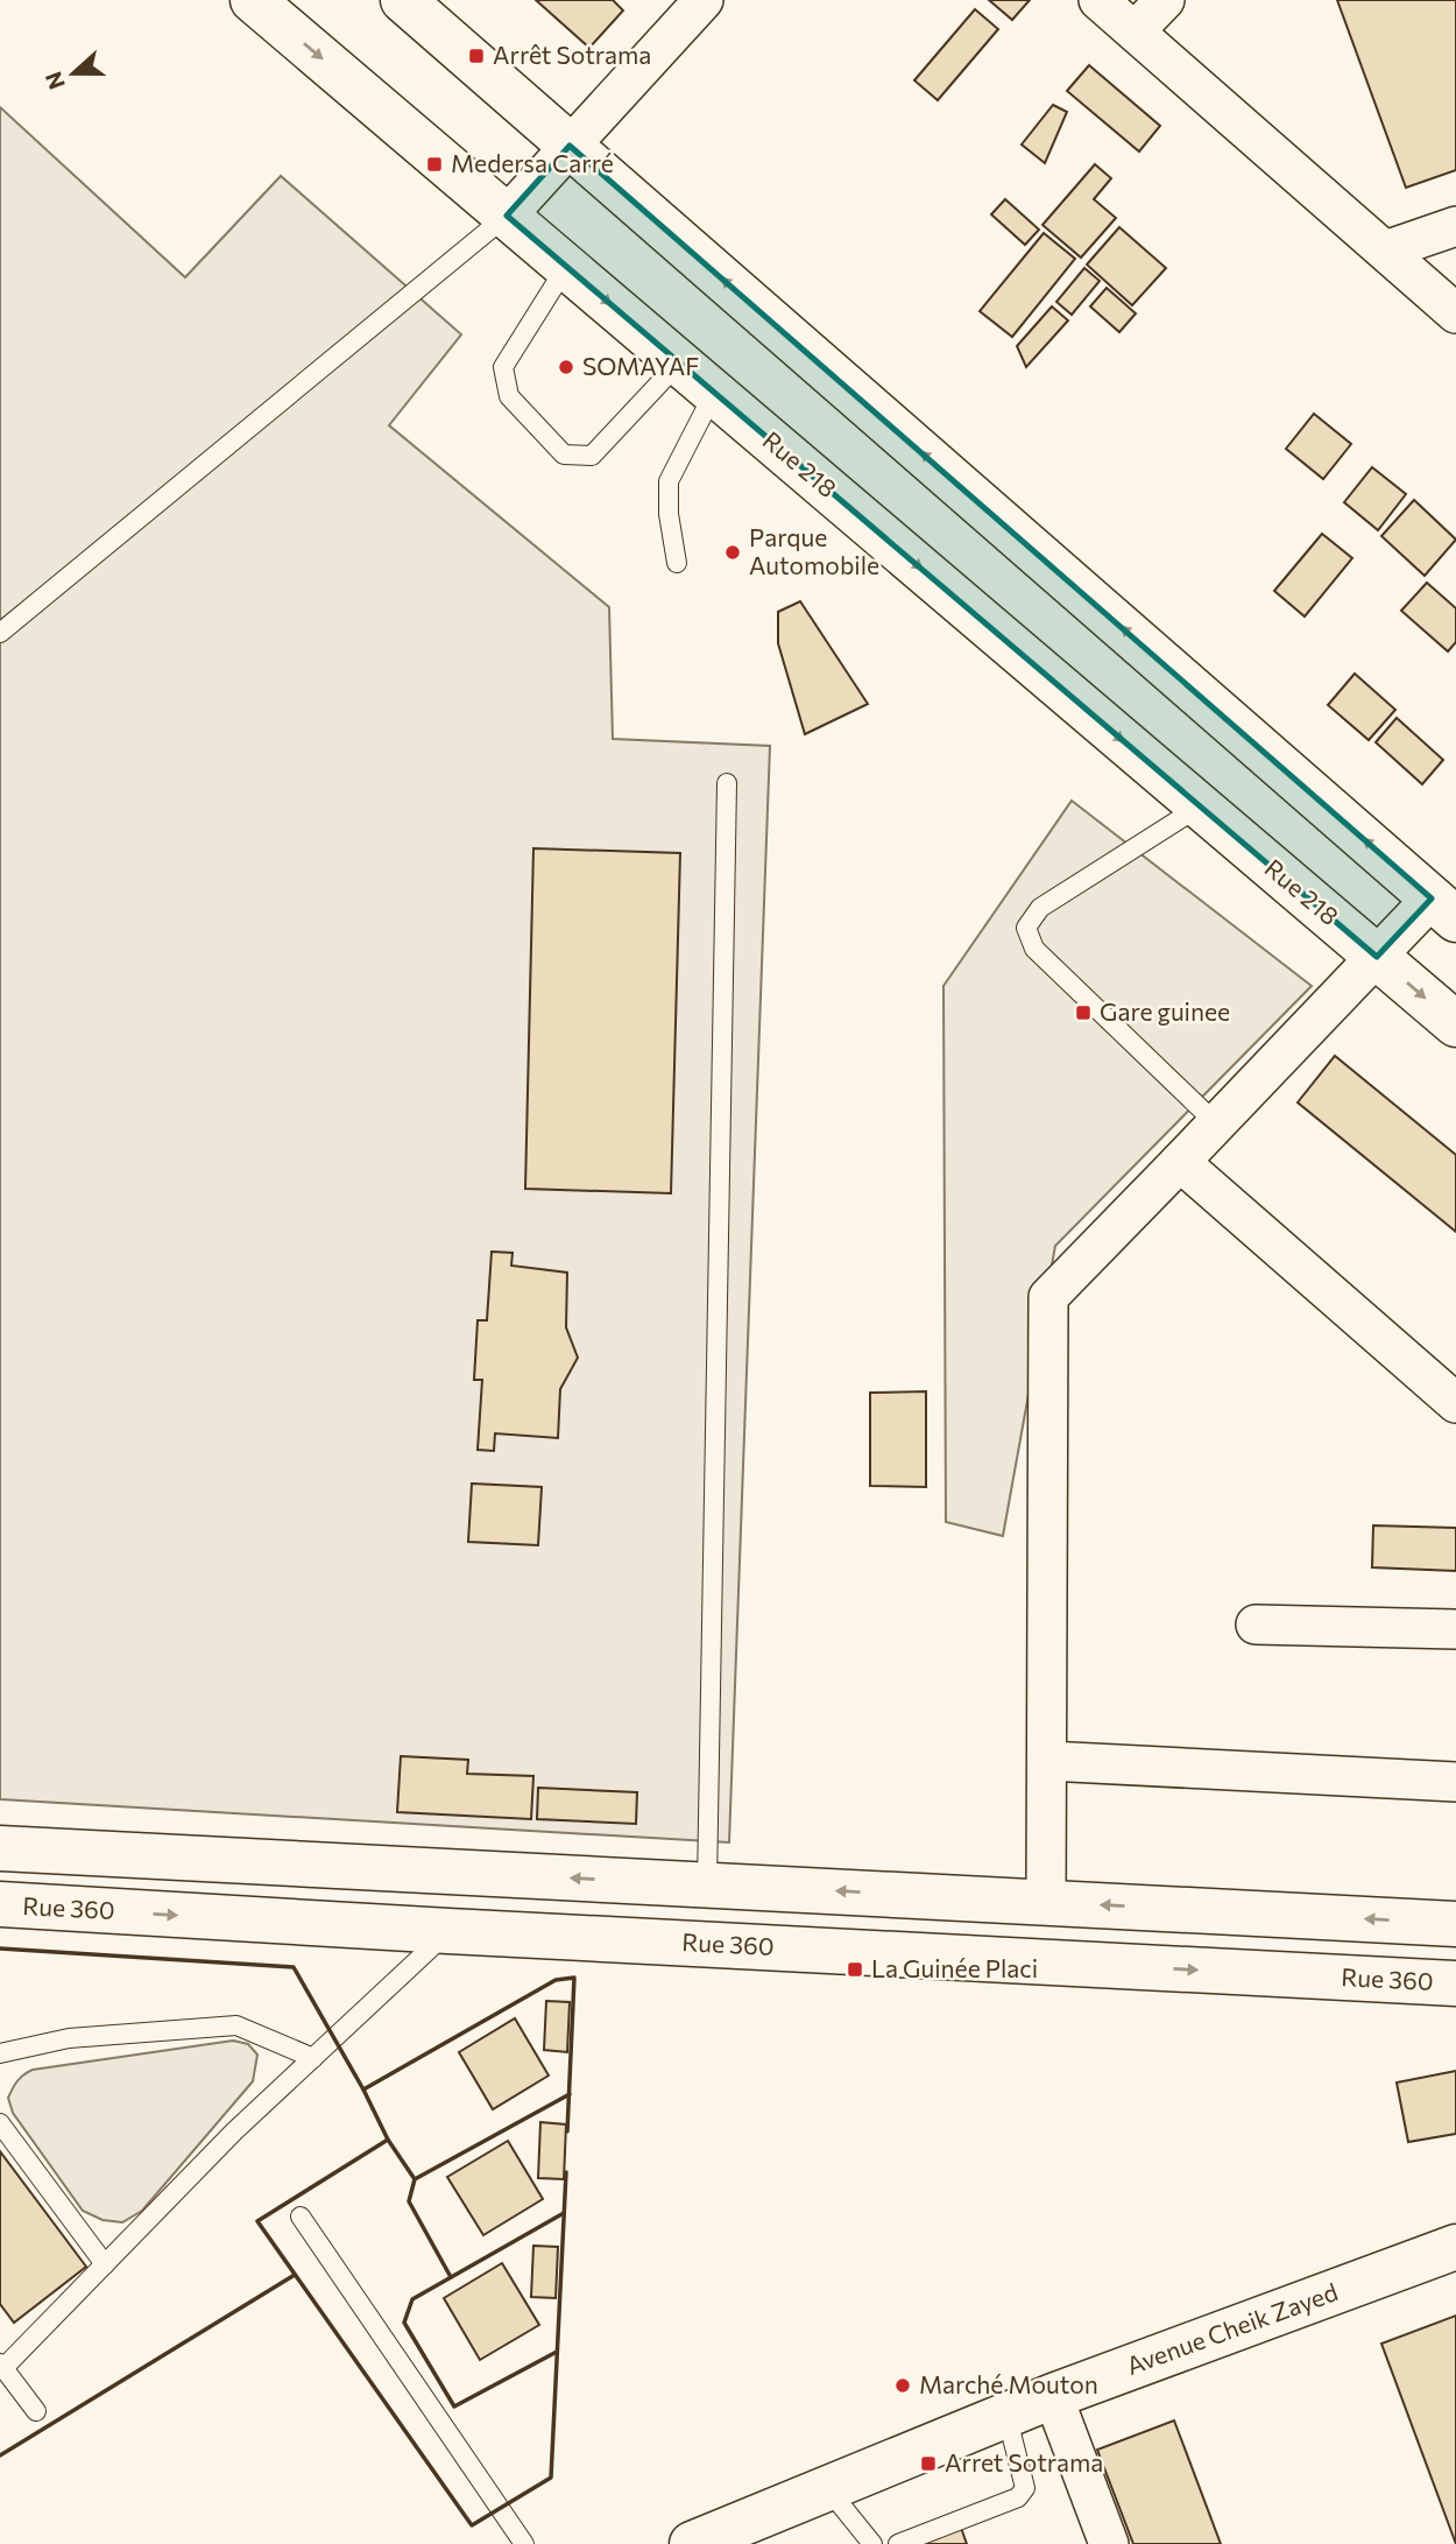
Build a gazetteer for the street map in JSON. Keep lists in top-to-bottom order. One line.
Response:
{"streets":{"main road":["Rue 218","Rue 360","Avenue Cheik Zayed"]},"places":{"transit":["Arrêt Sotrama","Medersa Carré","Gare guinee","La Guinée Placi","Arret Sotrama"],"other":["SOMAYAF","Parque Automobile","Marché Mouton"]},"north":"left"}
